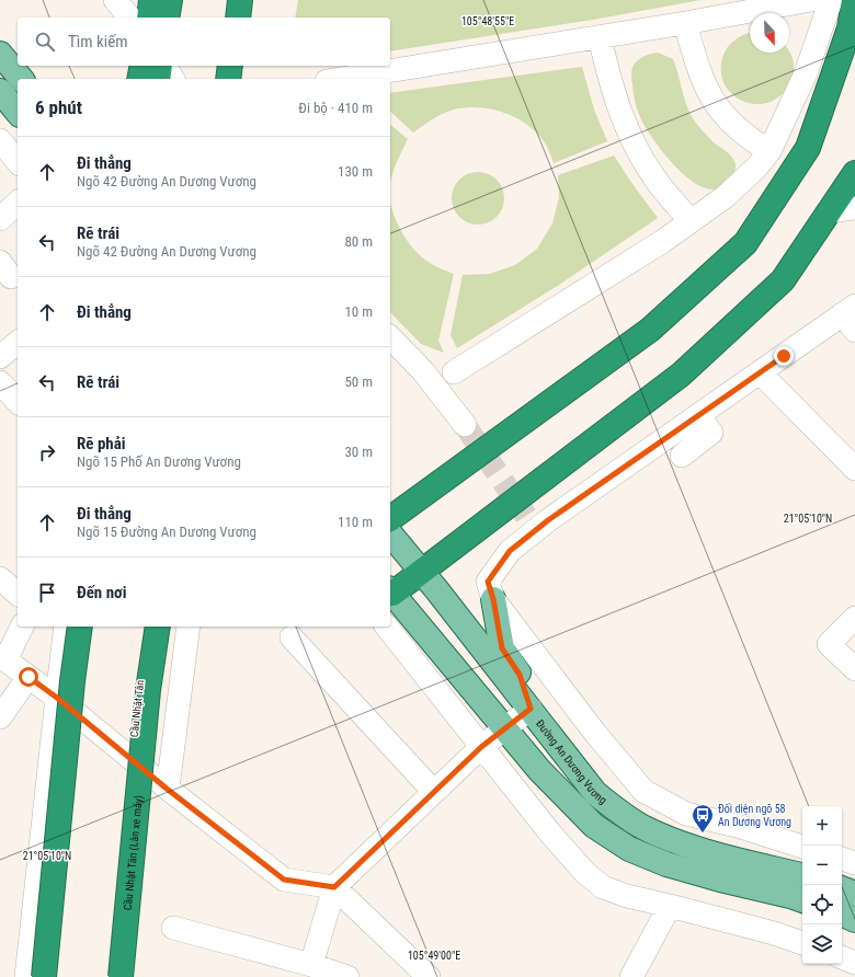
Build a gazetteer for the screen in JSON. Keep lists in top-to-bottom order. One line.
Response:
{"streets":{"highway":["Cầu Nhật Tân","Cầu Nhật Tân (Làn xe máy)"],"main road":["Đường An Dương Vương"]},"places":{"bus stop":["Đối diện ngõ 58 An Dương Vương"]},"north":"bottom","page":{"search":"Tìm kiếm","heading":["6 phút","Đi bộ · 410 m"],"list":[["Đi thẳng","Ngõ 42 Đường An Dương Vương","130 m"],["Rẽ trái","Ngõ 42 Đường An Dương Vương","80 m"],["Đi thẳng","10 m"],["Rẽ trái","50 m"],["Rẽ phải","Ngõ 15 Phố An Dương Vương","30 m"],["Đi thẳng","Ngõ 15 Đường An Dương Vương","110 m"],"Đến nơi"],"map_buttons":["+","−"]},"coordinates":["105°48'55\"E","21°05'10\"N","105°49'00\"E"]}
